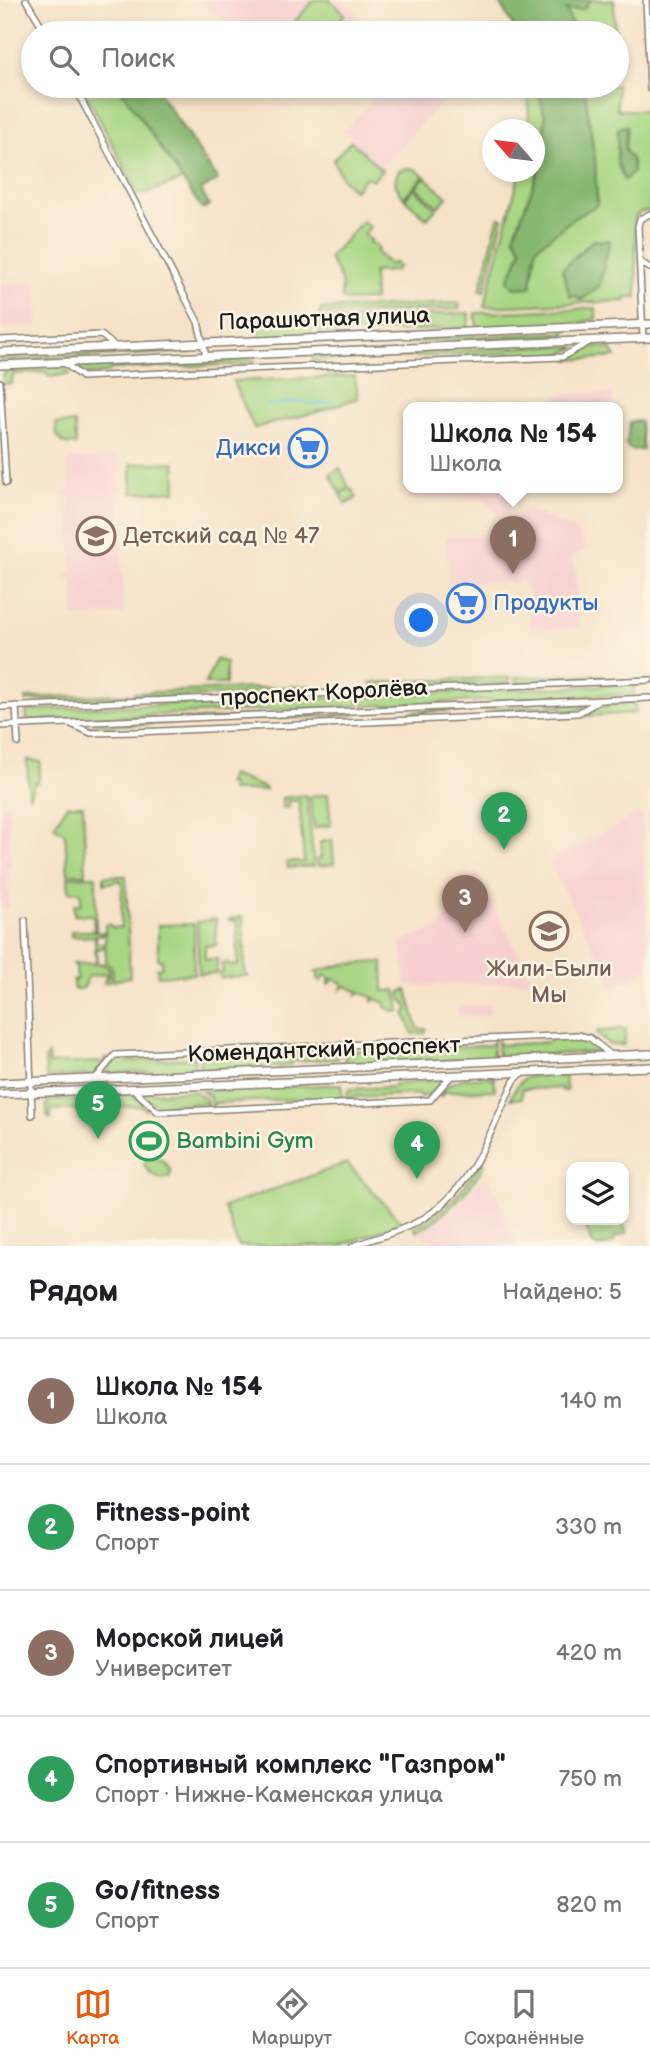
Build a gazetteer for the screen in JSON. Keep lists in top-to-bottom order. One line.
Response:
{"streets":{"main road":["Парашютная улица","Комендантский проспект"],"street":["проспект Королёва"]},"places":{"supermarket":["Дикси","Продукты"],"school or university":["Детский сад № 47","Жили-Были Мы"],"sports":["Bambini Gym"]},"north":"top left","page":{"search":"Поиск","popup":["Школа № 154","Школа"],"pins":["1","2","3","5","4"],"heading":["Рядом","Найдено: 5"],"list":[{"mark":"1","name":"Школа № 154","note":"Школа","value":"140 m"},{"mark":"2","name":"Fitness-point","note":"Спорт","value":"330 m"},{"mark":"3","name":"Морской лицей","note":"Университет","value":"420 m"},{"mark":"4","name":"Спортивный комплекс \"Газпром\"","note":"Спорт · Нижне-Каменская улица","value":"750 m"},{"mark":"5","name":"Go/fitness","note":"Спорт","value":"820 m"}],"nav":["Карта","Маршрут","Сохранённые"]}}
